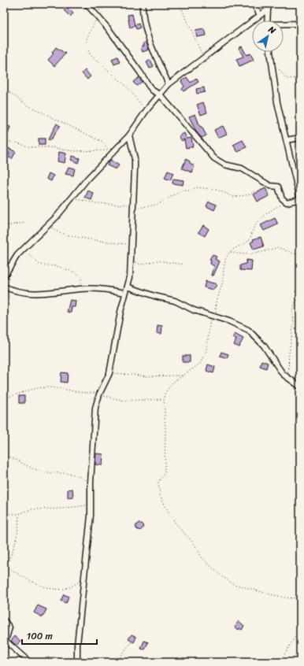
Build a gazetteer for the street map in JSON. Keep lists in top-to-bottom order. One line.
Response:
{"scale_bar":"100 m","north":"top right"}
